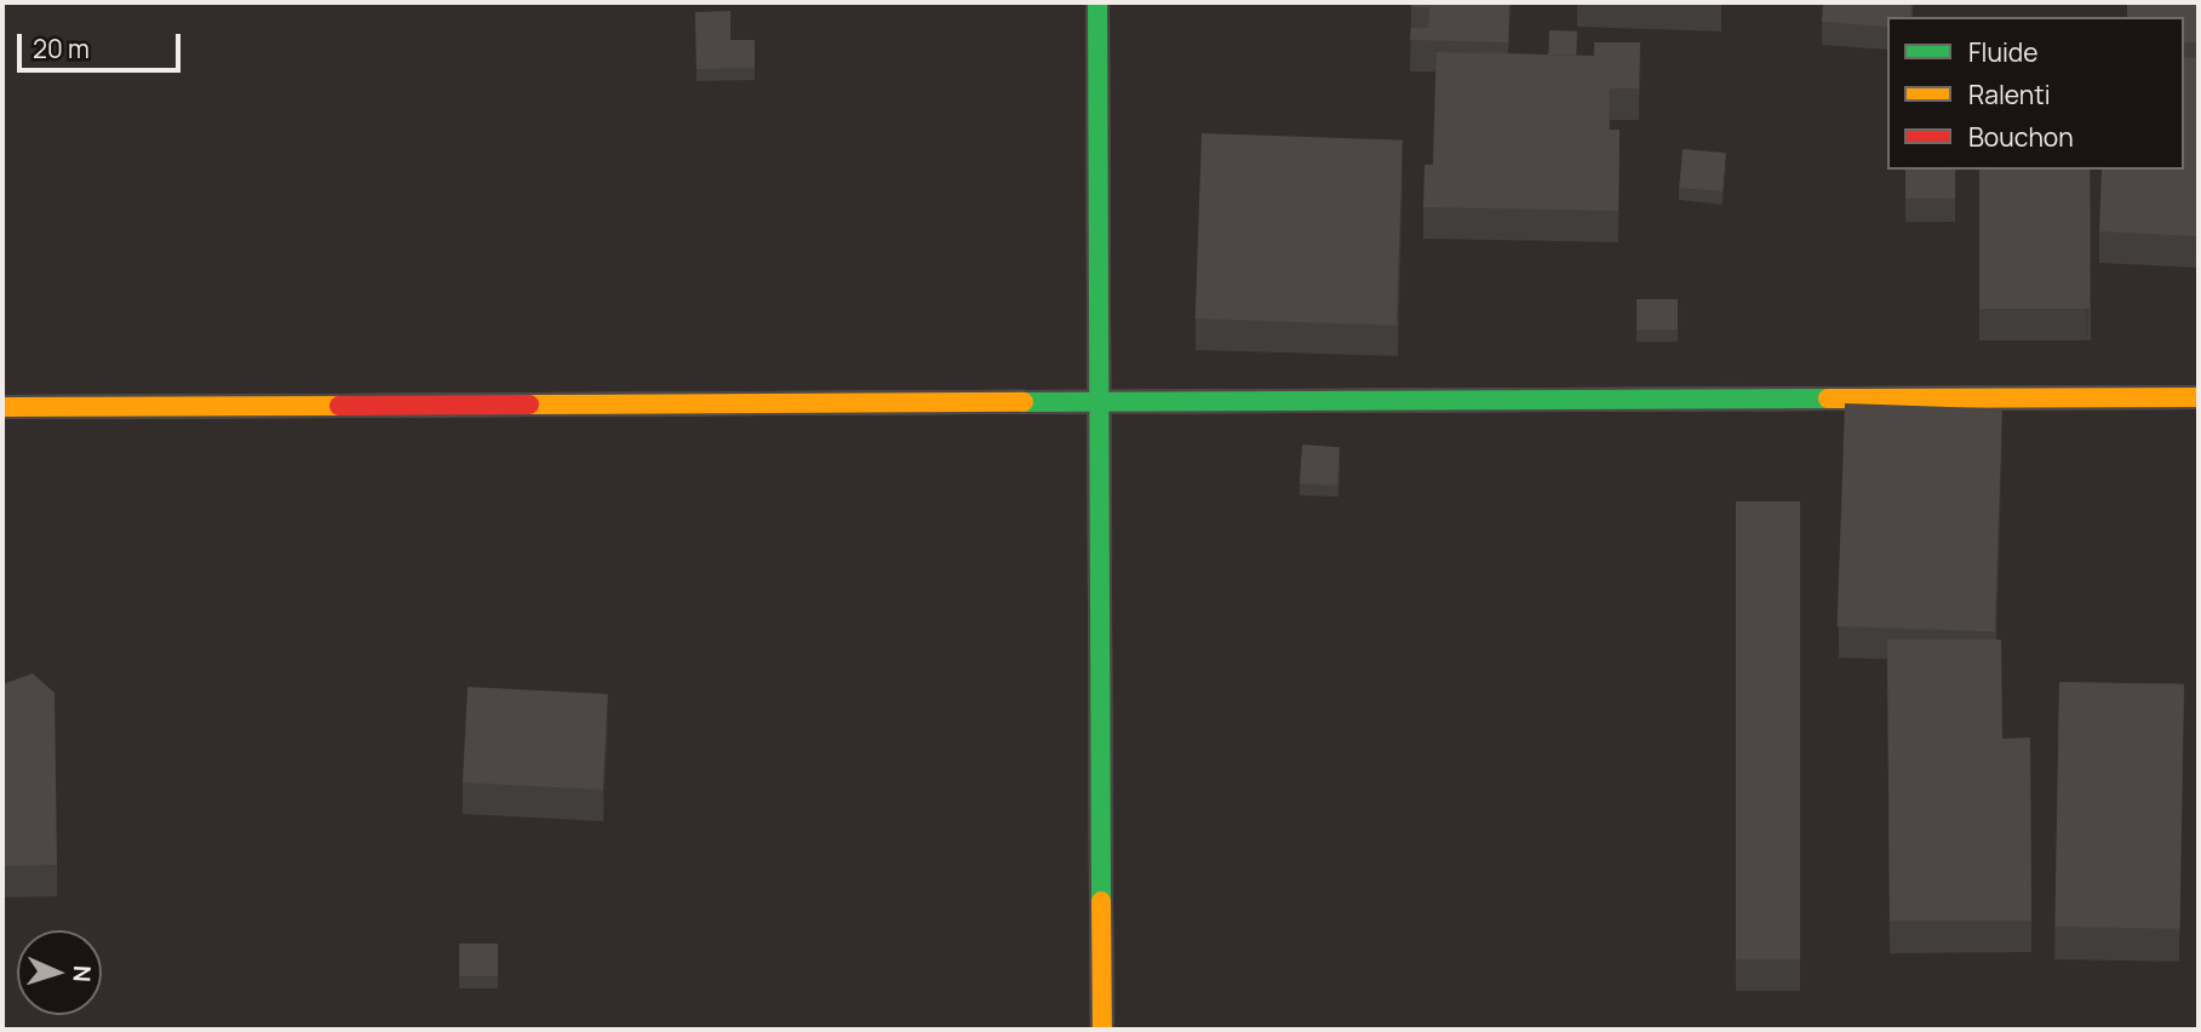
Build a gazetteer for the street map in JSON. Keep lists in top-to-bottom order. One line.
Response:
{"legend":["Fluide","Ralenti","Bouchon"],"scale_bar":"20 m","north":"right"}
